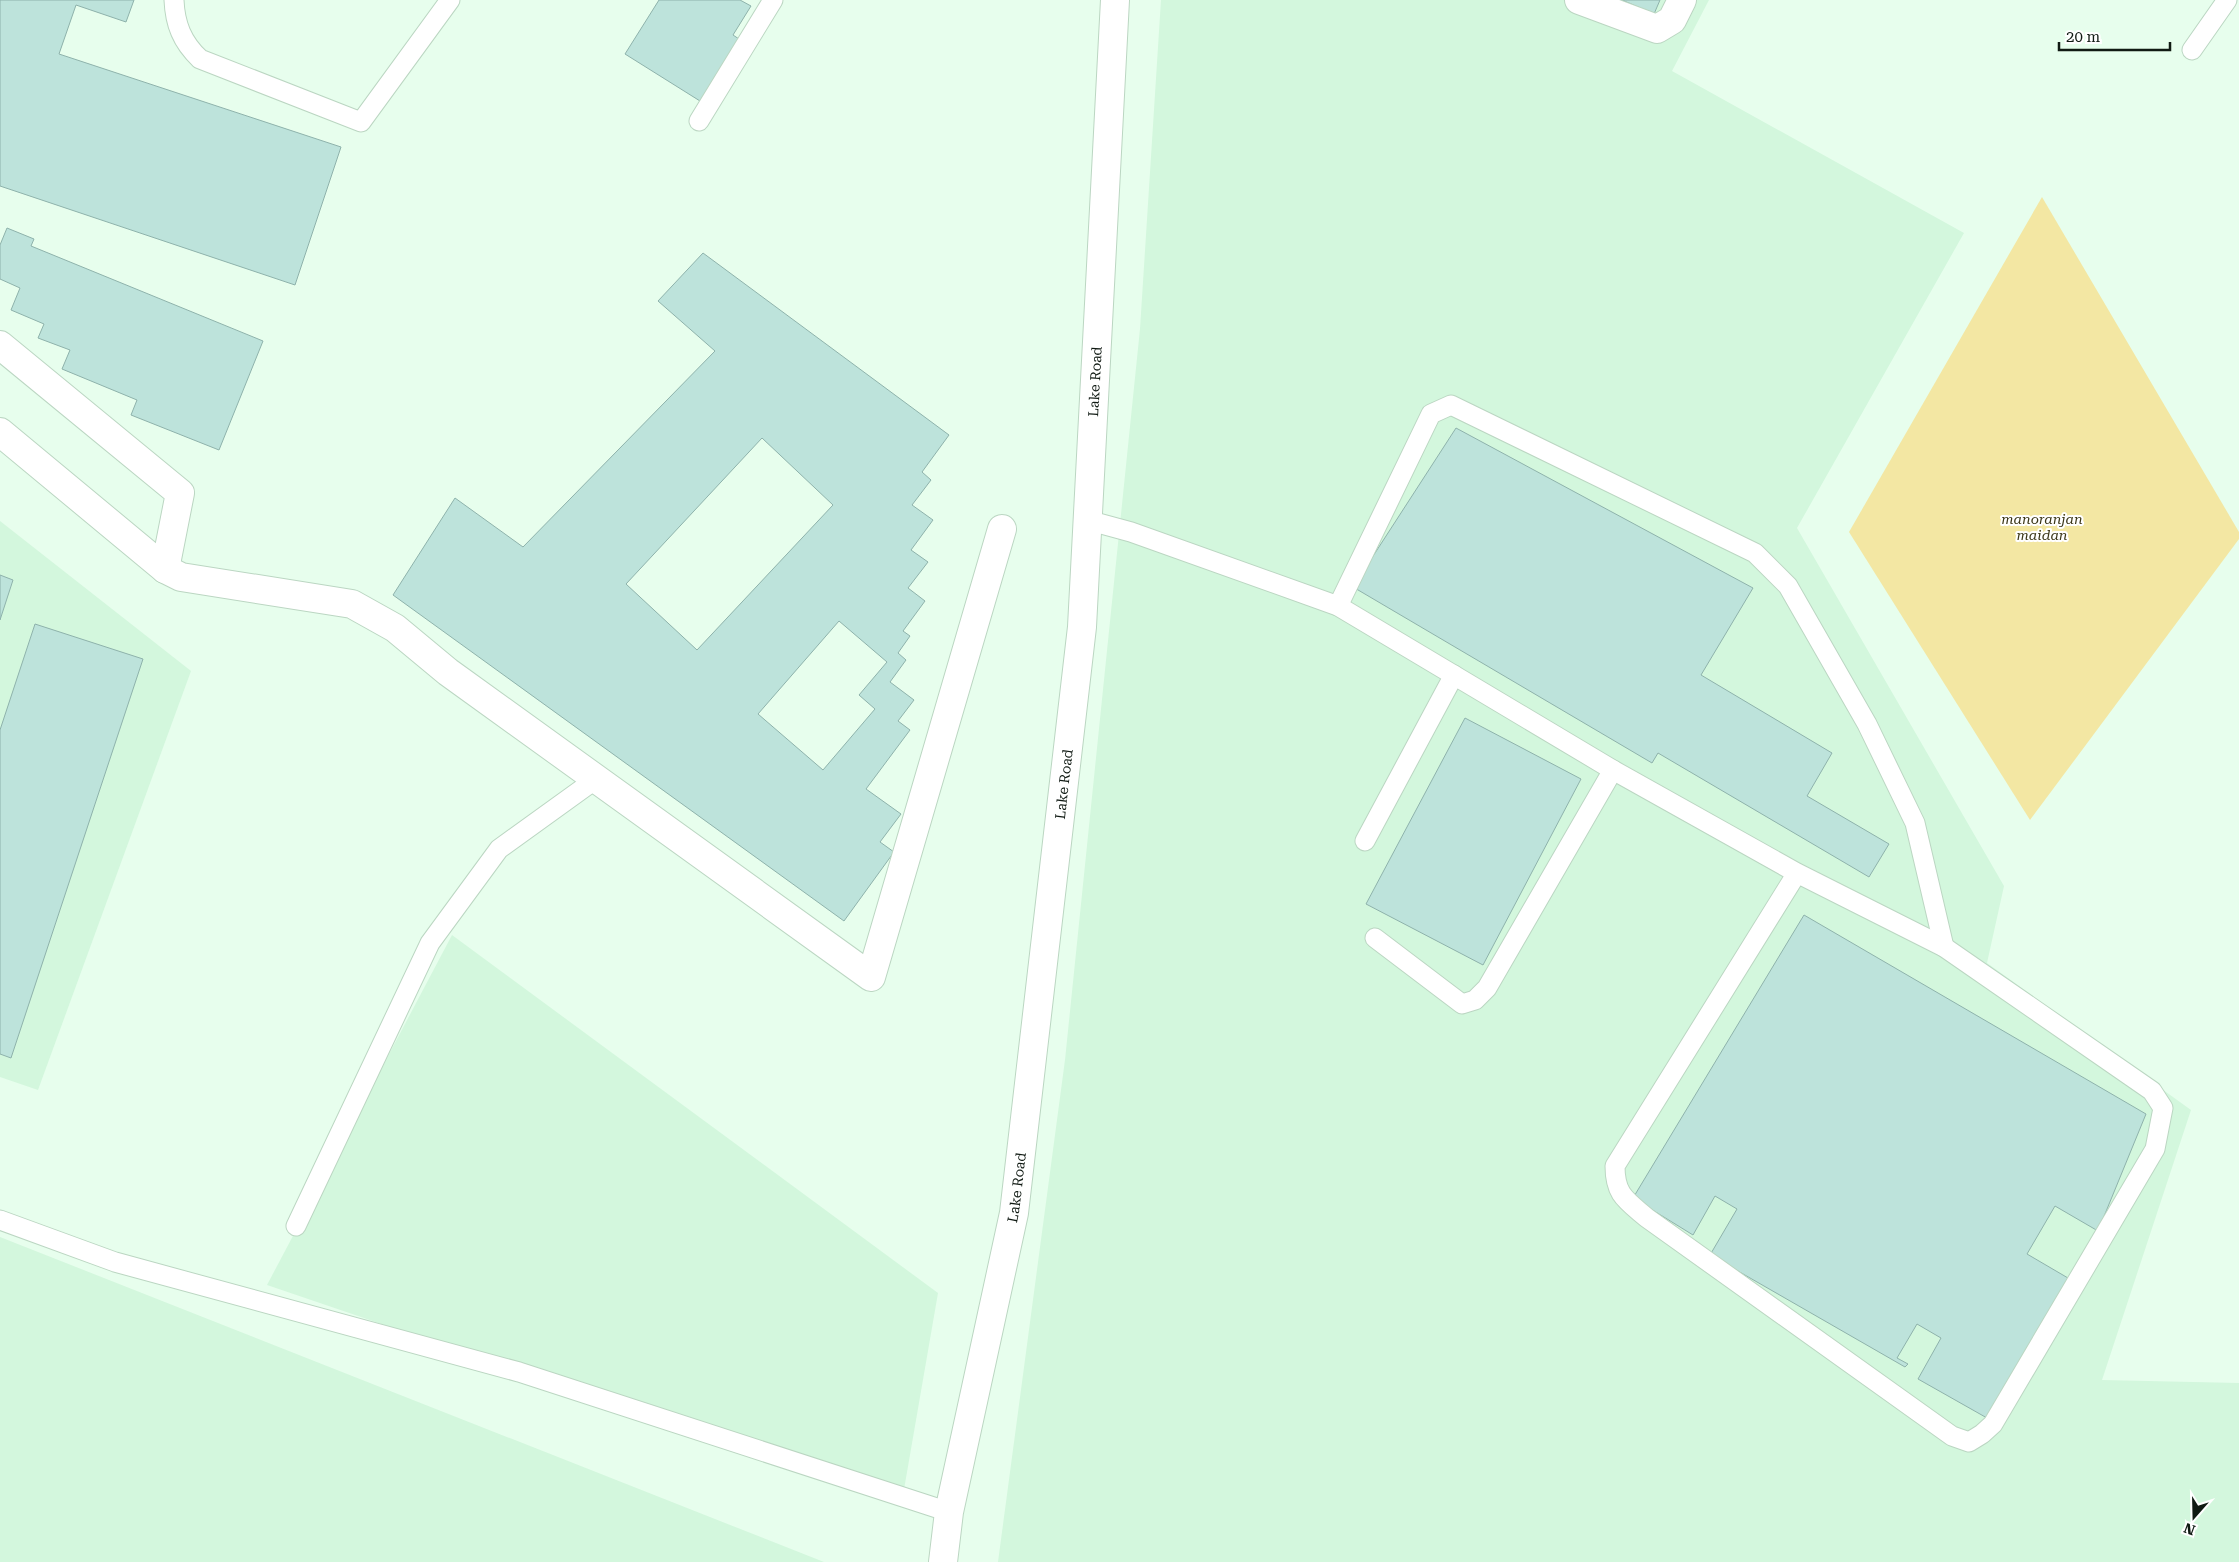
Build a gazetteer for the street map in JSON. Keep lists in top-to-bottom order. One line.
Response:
{"streets":{"street":["Lake Road"]},"parks":["manoranjan maidan"],"scale_bar":"20 m","north":"bottom"}
